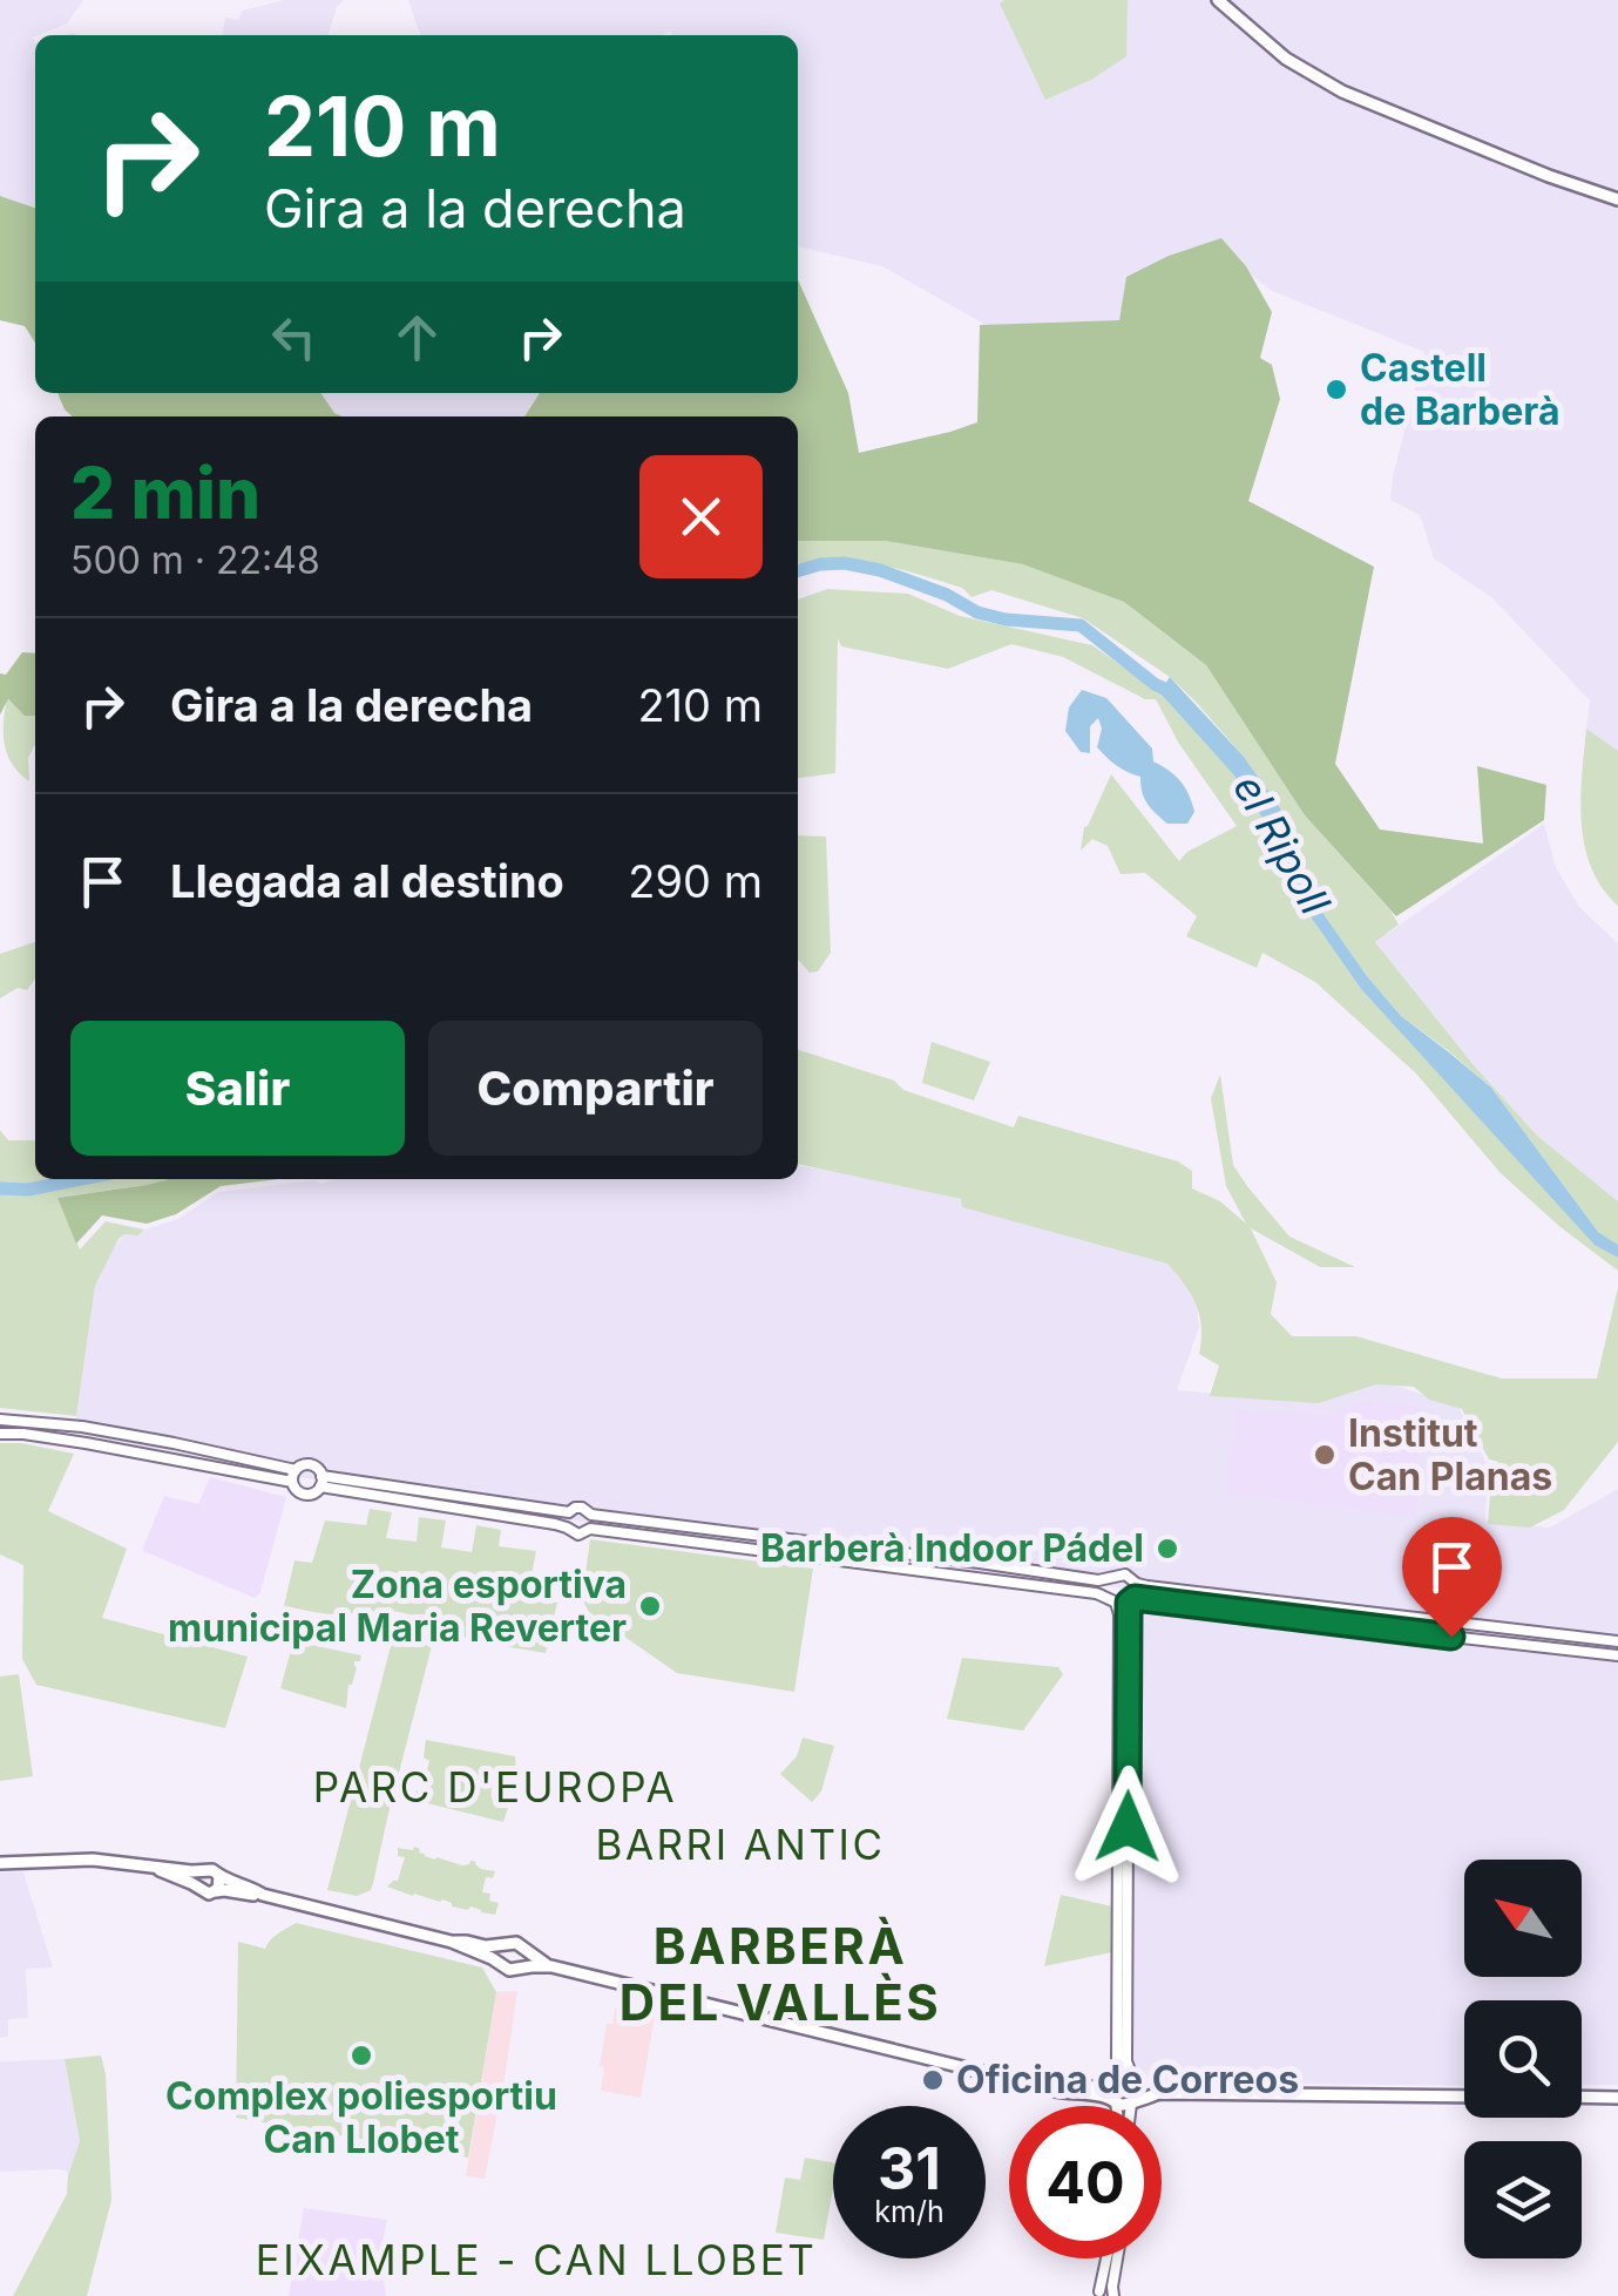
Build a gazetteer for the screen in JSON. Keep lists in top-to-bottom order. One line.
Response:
{"districts":["PARC D'EUROPA","BARRI ANTIC","BARBERÀ DEL VALLÈS","EIXAMPLE - CAN LLOBET"],"water":["el Ripoll"],"places":["Castell de Barberà","Institut Can Planas","Barberà Indoor Pádel","Zona esportiva municipal Maria Reverter","Complex poliesportiu Can Llobet","Oficina de Correos"],"north":"top left","page":{"turn":["210 m","Gira a la derecha"],"heading":["2 min","500 m · 22:48"],"list":[{"name":"Gira a la derecha","value":"210 m"},{"name":"Llegada al destino","value":"290 m"}],"buttons":["Salir","Compartir"],"speed":"31 km/h","limit":"40"}}
